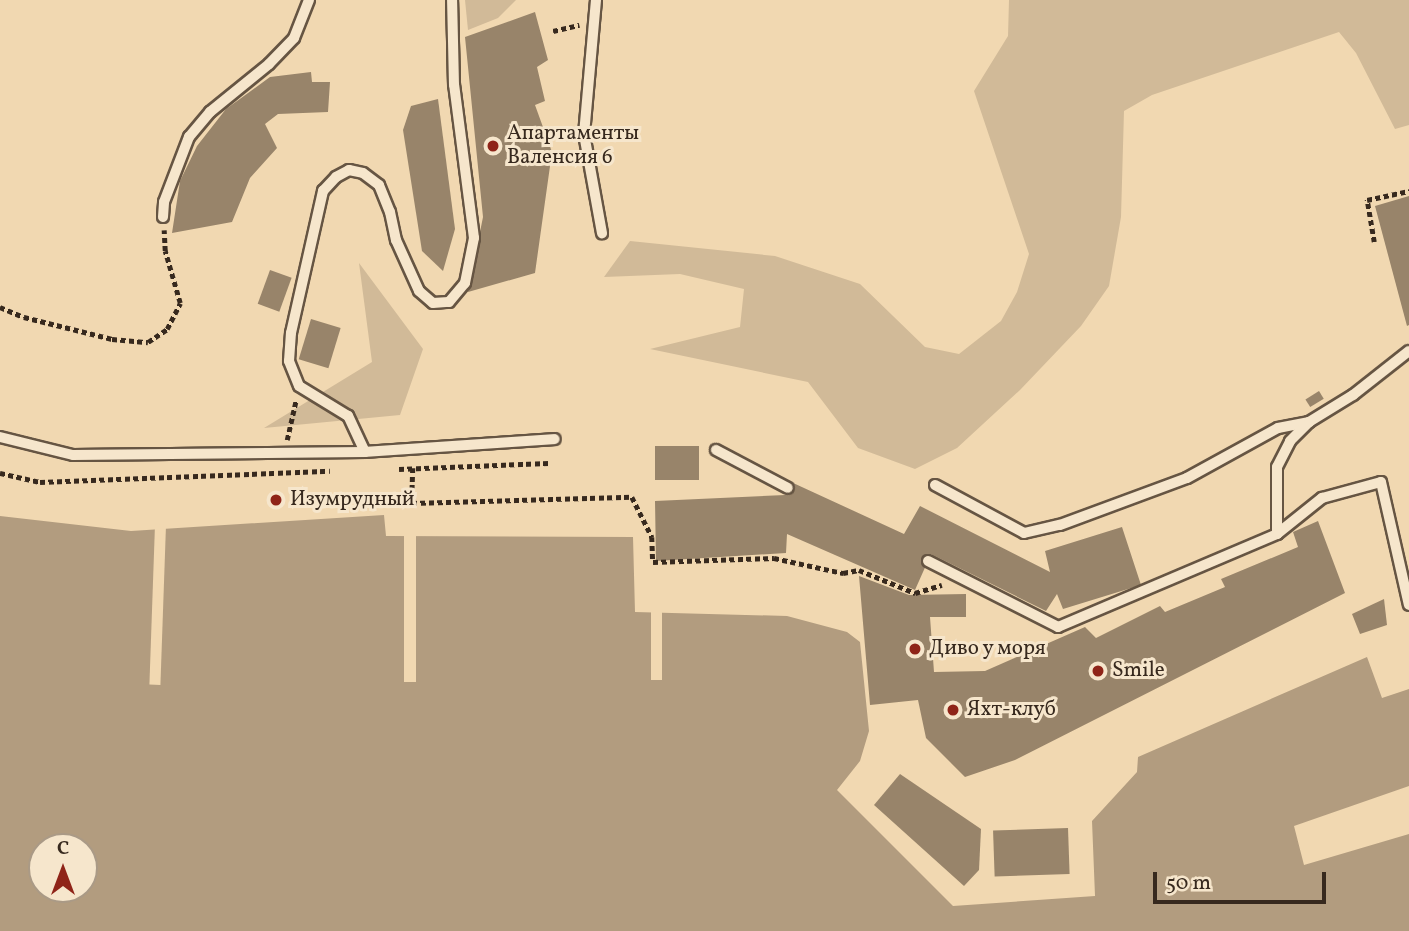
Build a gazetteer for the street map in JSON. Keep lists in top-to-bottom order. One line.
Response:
{"places":["Апартаменты Валенсия 6","Изумрудный","Диво у моря","Smile","Яхт-клуб"],"scale_bar":"50 m","north":"top"}
